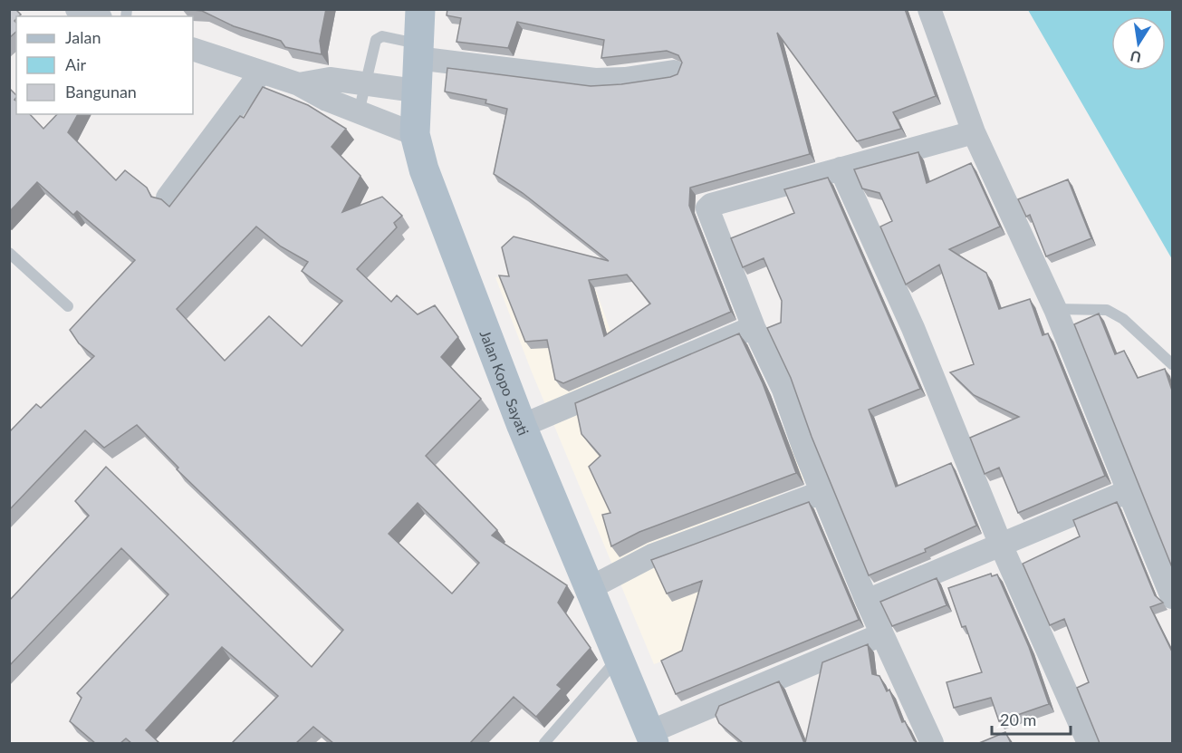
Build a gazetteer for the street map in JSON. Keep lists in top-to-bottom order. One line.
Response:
{"streets":{"main road":["Jalan Kopo Sayati"]},"legend":["Jalan","Air","Bangunan"],"scale_bar":"20 m","north":"bottom"}
